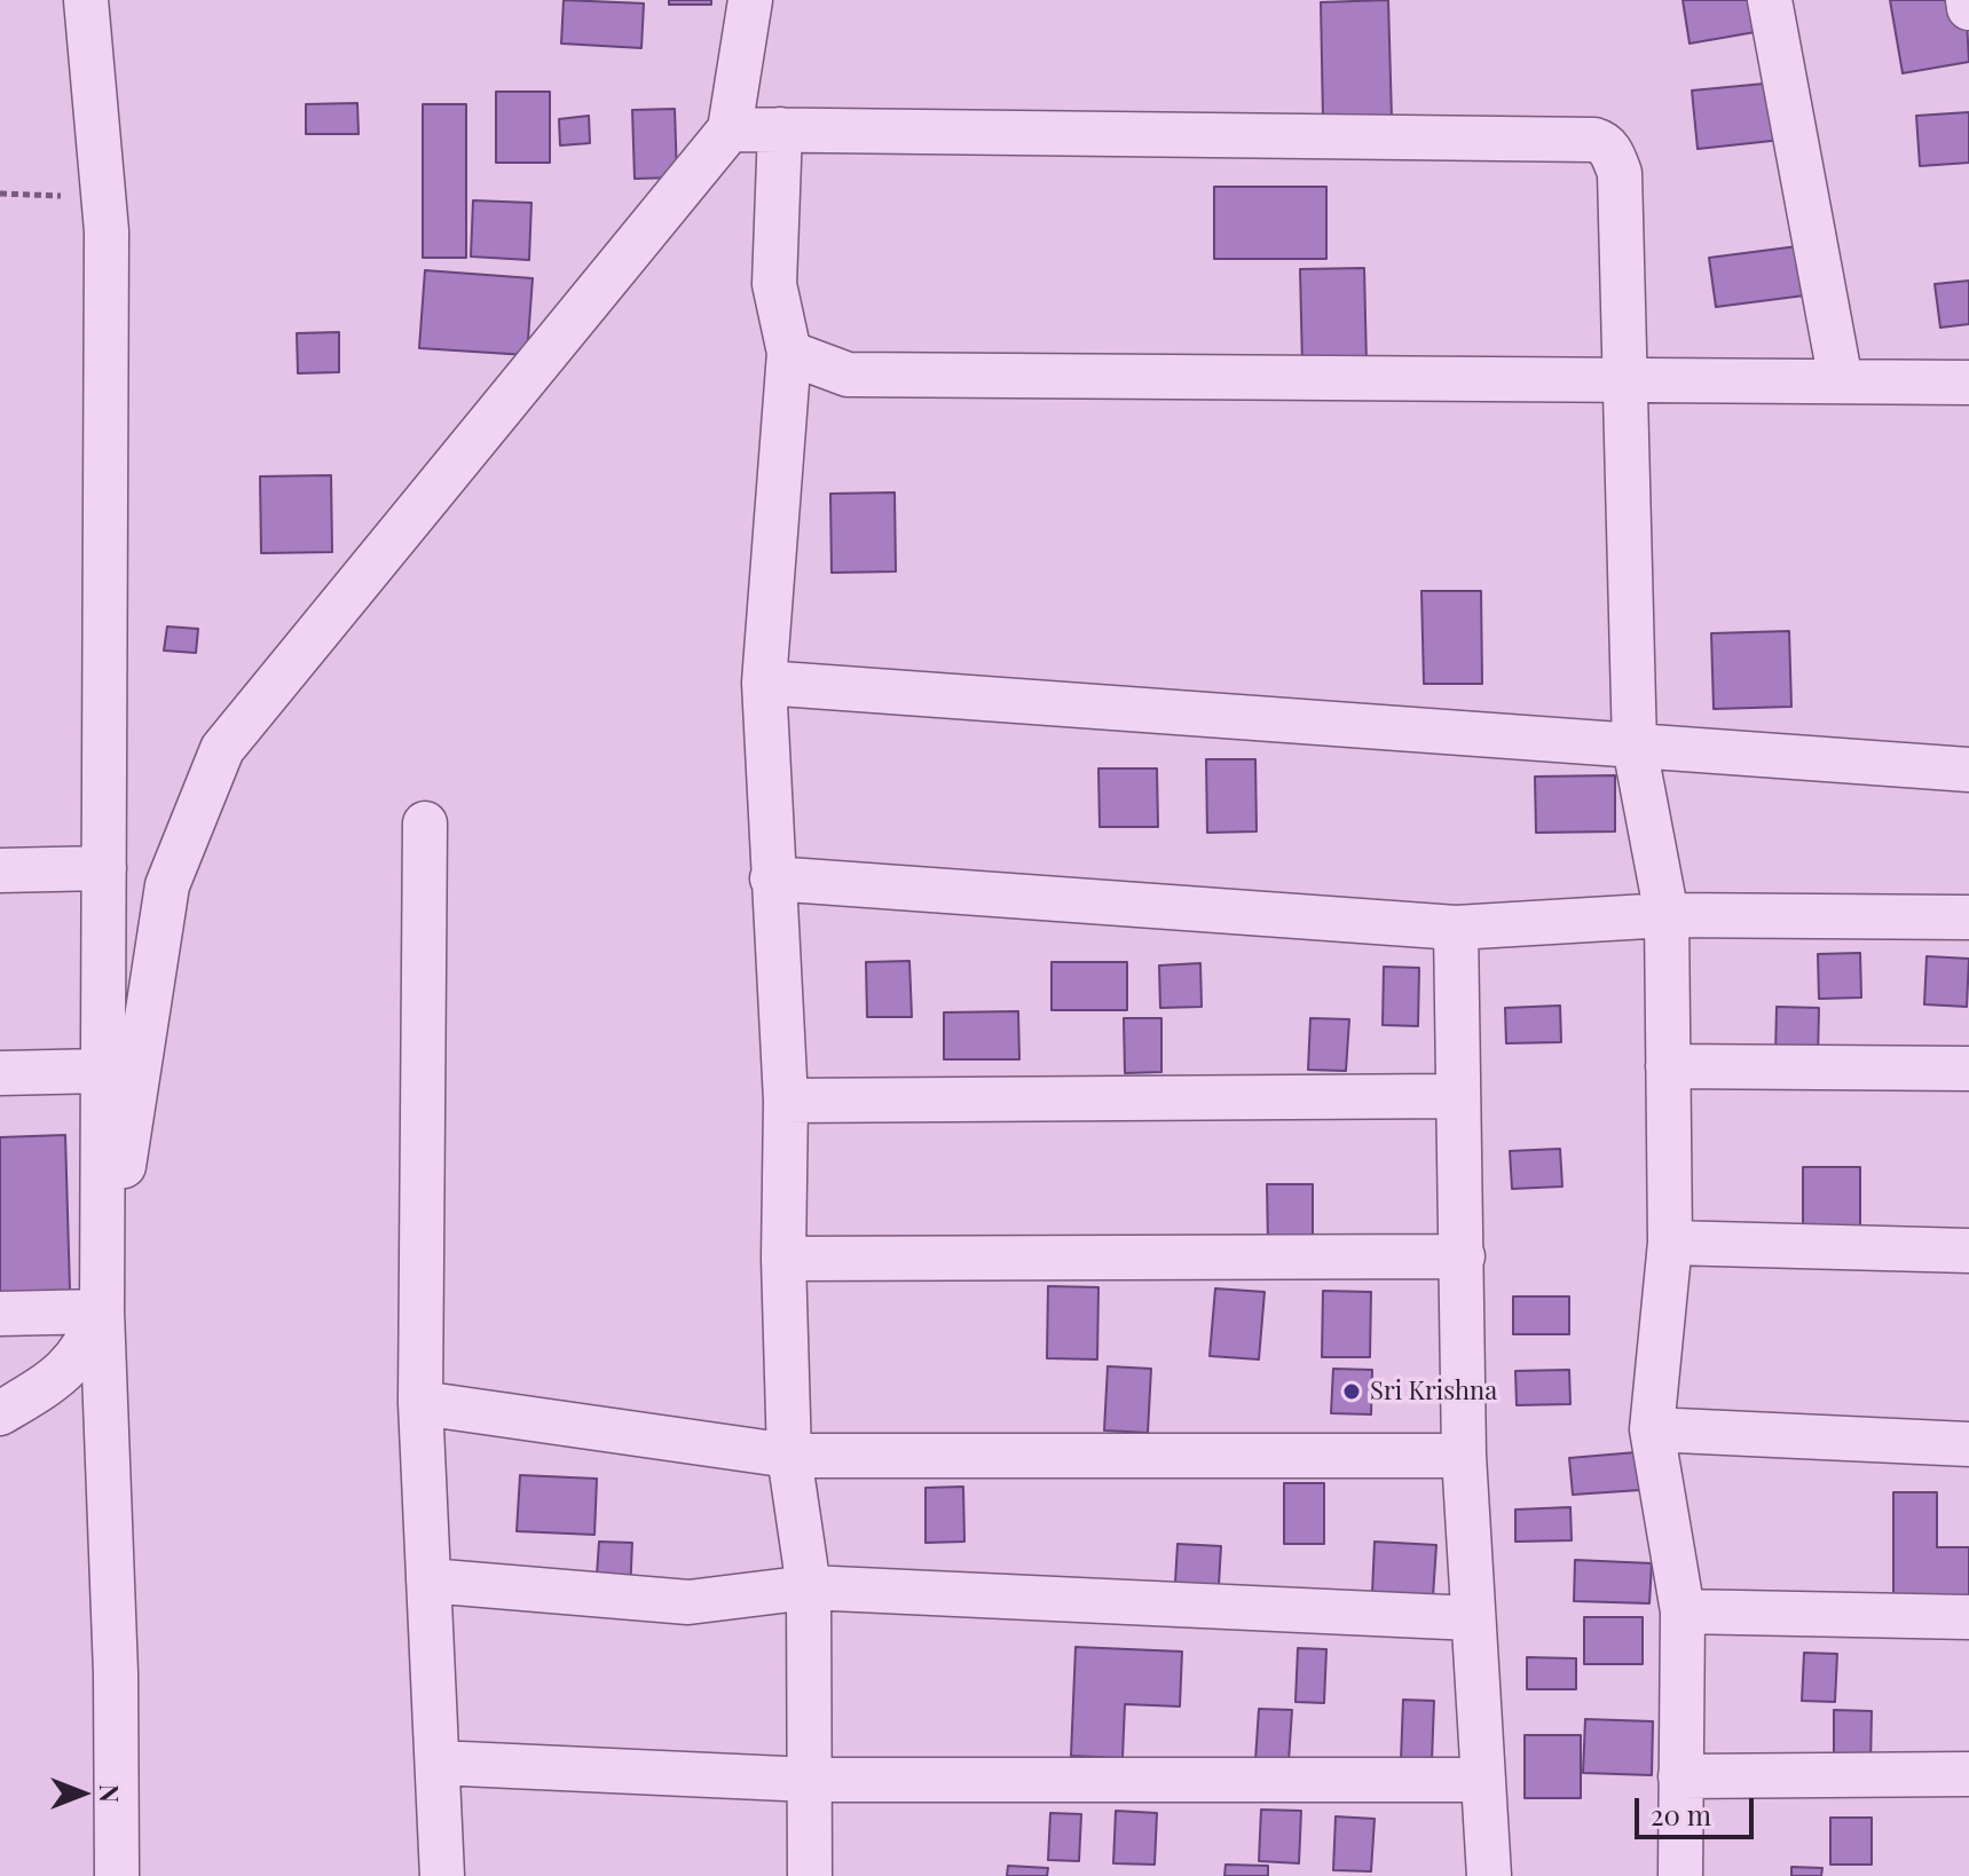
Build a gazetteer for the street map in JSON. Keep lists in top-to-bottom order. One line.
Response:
{"places":["Sri Krishna"],"scale_bar":"20 m","north":"right"}
